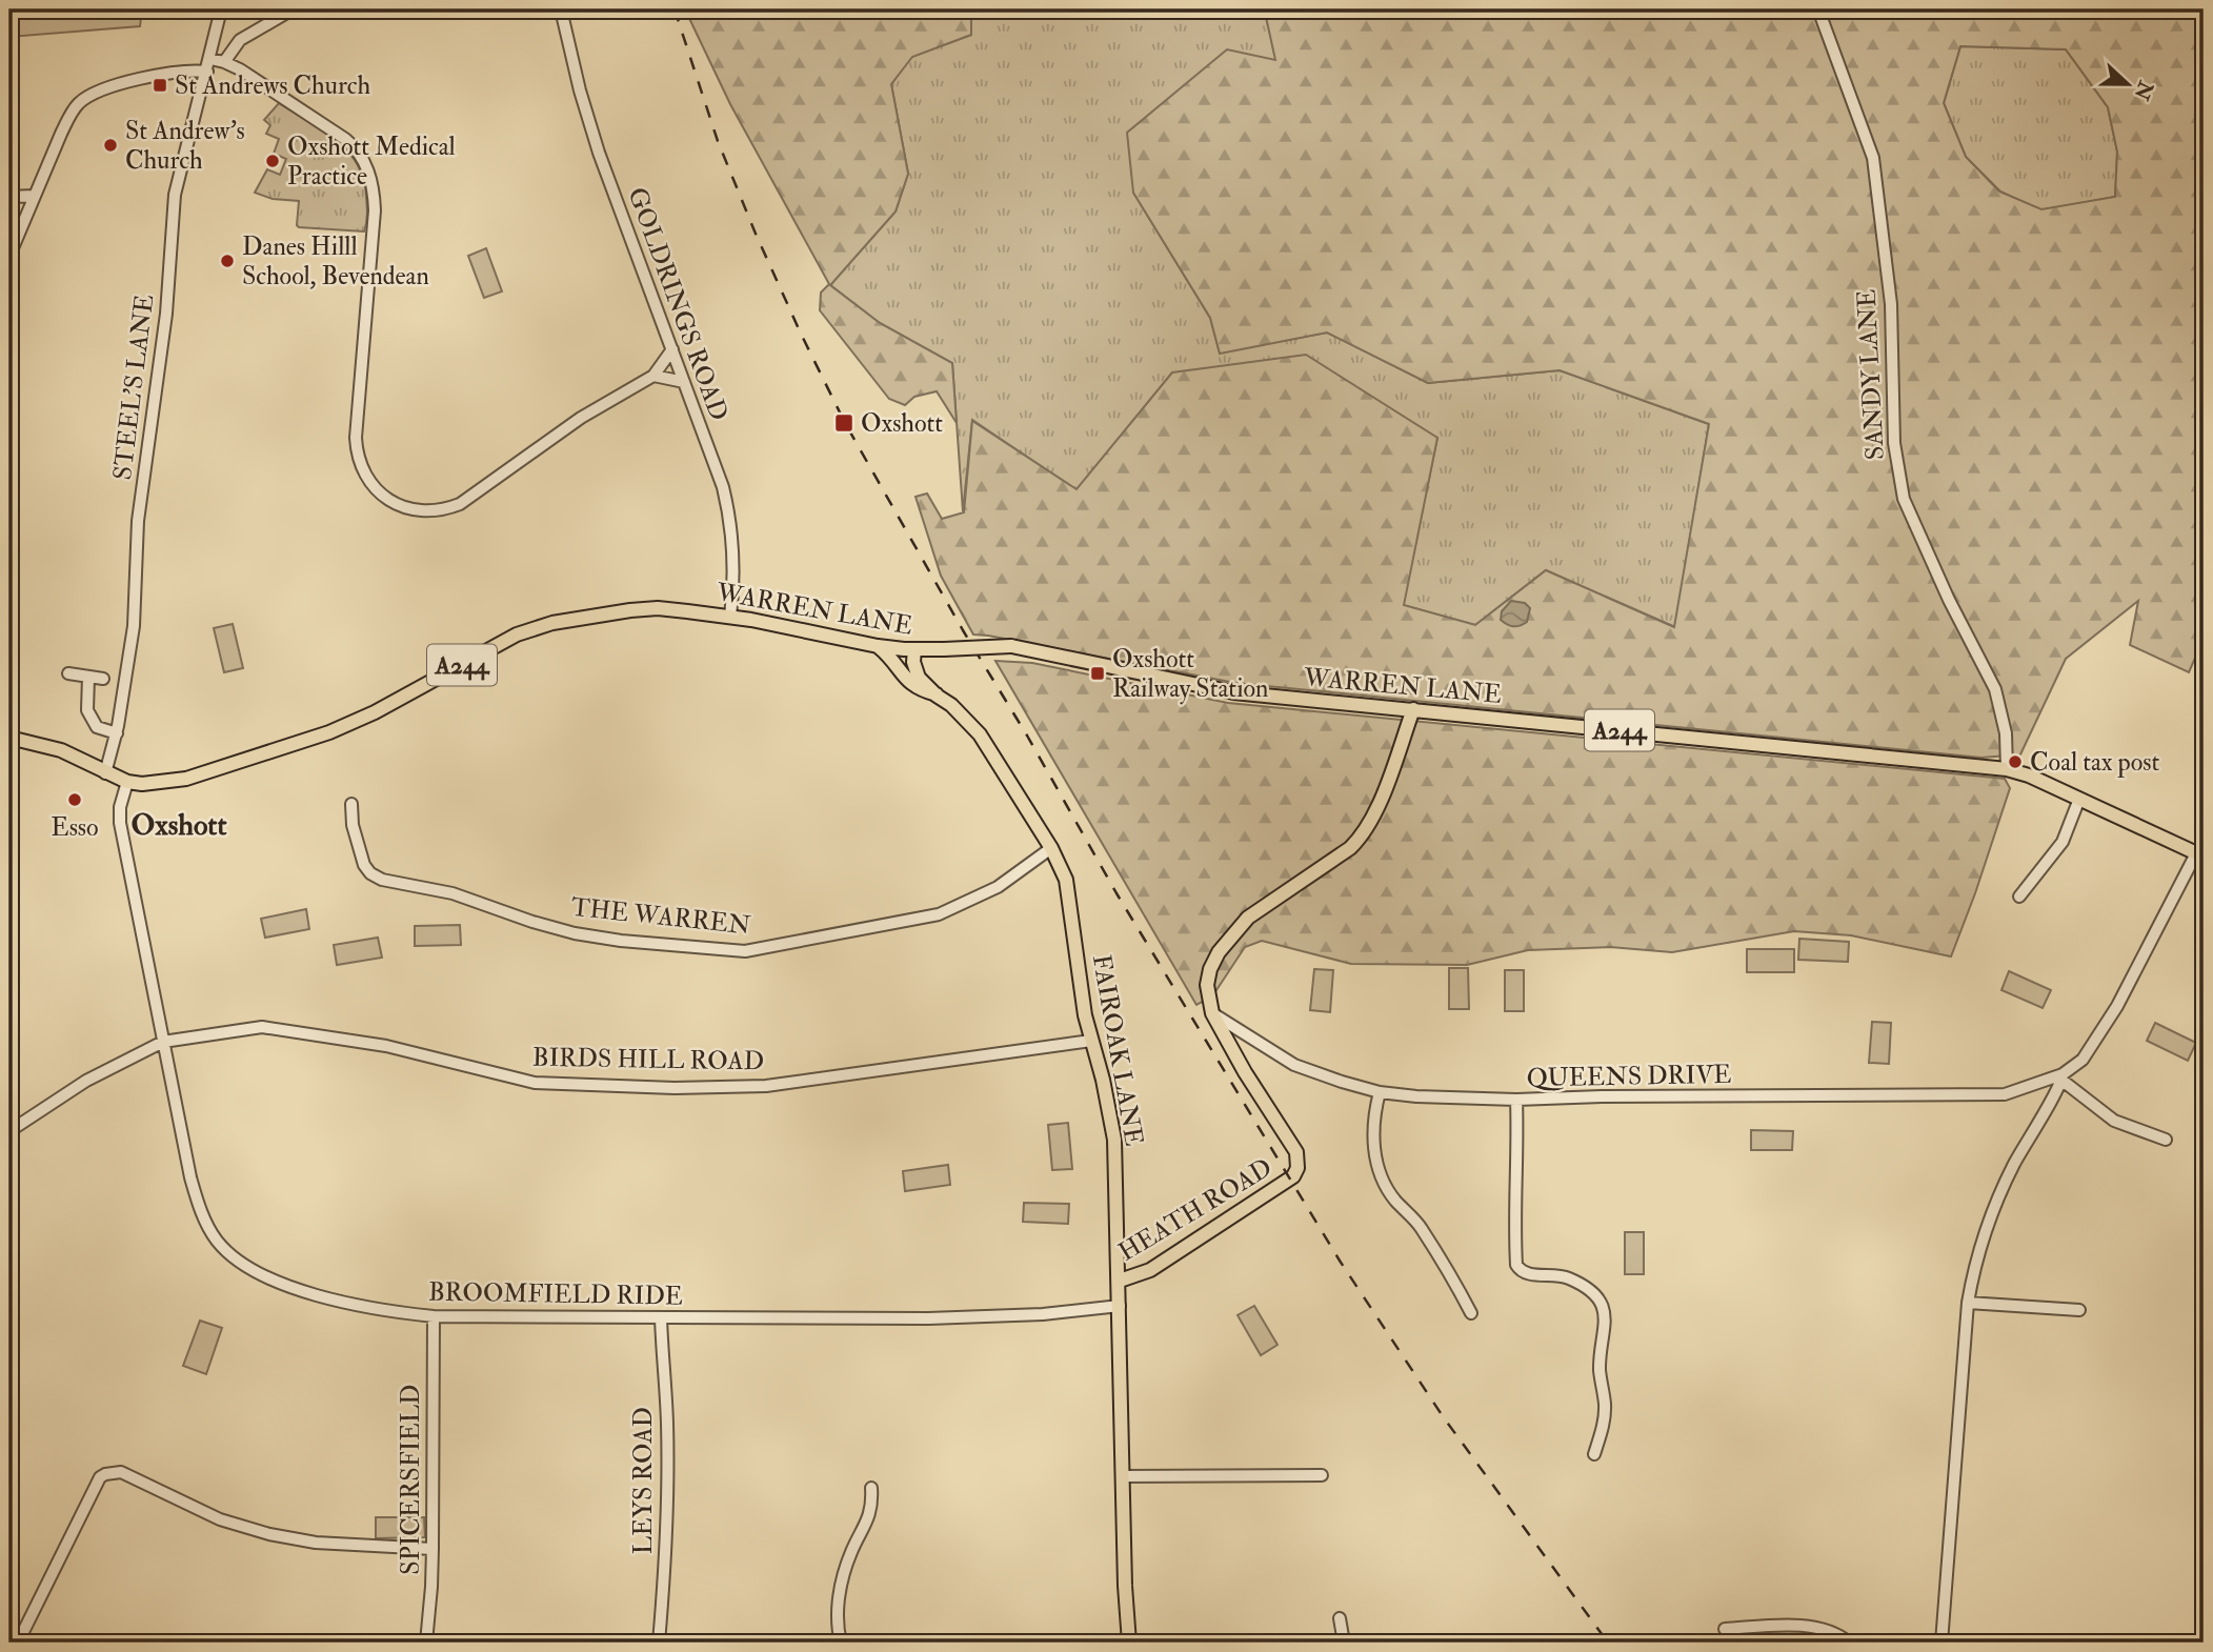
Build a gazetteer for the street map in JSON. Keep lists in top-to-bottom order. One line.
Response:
{"streets":{"main road":["WARREN LANE","A244","FAIROAK LANE","HEATH ROAD"],"street":["GOLDRINGS ROAD","SANDY LANE","STEEL'S LANE","THE WARREN","BIRDS HILL ROAD","QUEENS DRIVE","BROOMFIELD RIDE","SPICERSFIELD","LEYS ROAD"]},"crossings":[["GOLDRINGS ROAD","WARREN LANE"],["SANDY LANE","WARREN LANE"],["SANDY LANE","A244"],["STEEL'S LANE","A244"],["WARREN LANE","A244"],["WARREN LANE","FAIROAK LANE"],["WARREN LANE","HEATH ROAD"],["WARREN LANE","BROOMFIELD RIDE"],["A244","BROOMFIELD RIDE"],["THE WARREN","FAIROAK LANE"],["FAIROAK LANE","BIRDS HILL ROAD"],["FAIROAK LANE","HEATH ROAD"],["FAIROAK LANE","BROOMFIELD RIDE"],["BIRDS HILL ROAD","BROOMFIELD RIDE"],["QUEENS DRIVE","HEATH ROAD"],["BROOMFIELD RIDE","SPICERSFIELD"],["BROOMFIELD RIDE","LEYS ROAD"]],"districts":["Oxshott"],"places":{"transit":["St Andrews Church","Oxshott","Oxshott Railway Station"],"other":["St Andrew's Church","Oxshott Medical Practice","Danes Hilll School, Bevendean","Coal tax post","Esso"]},"north":"right"}
